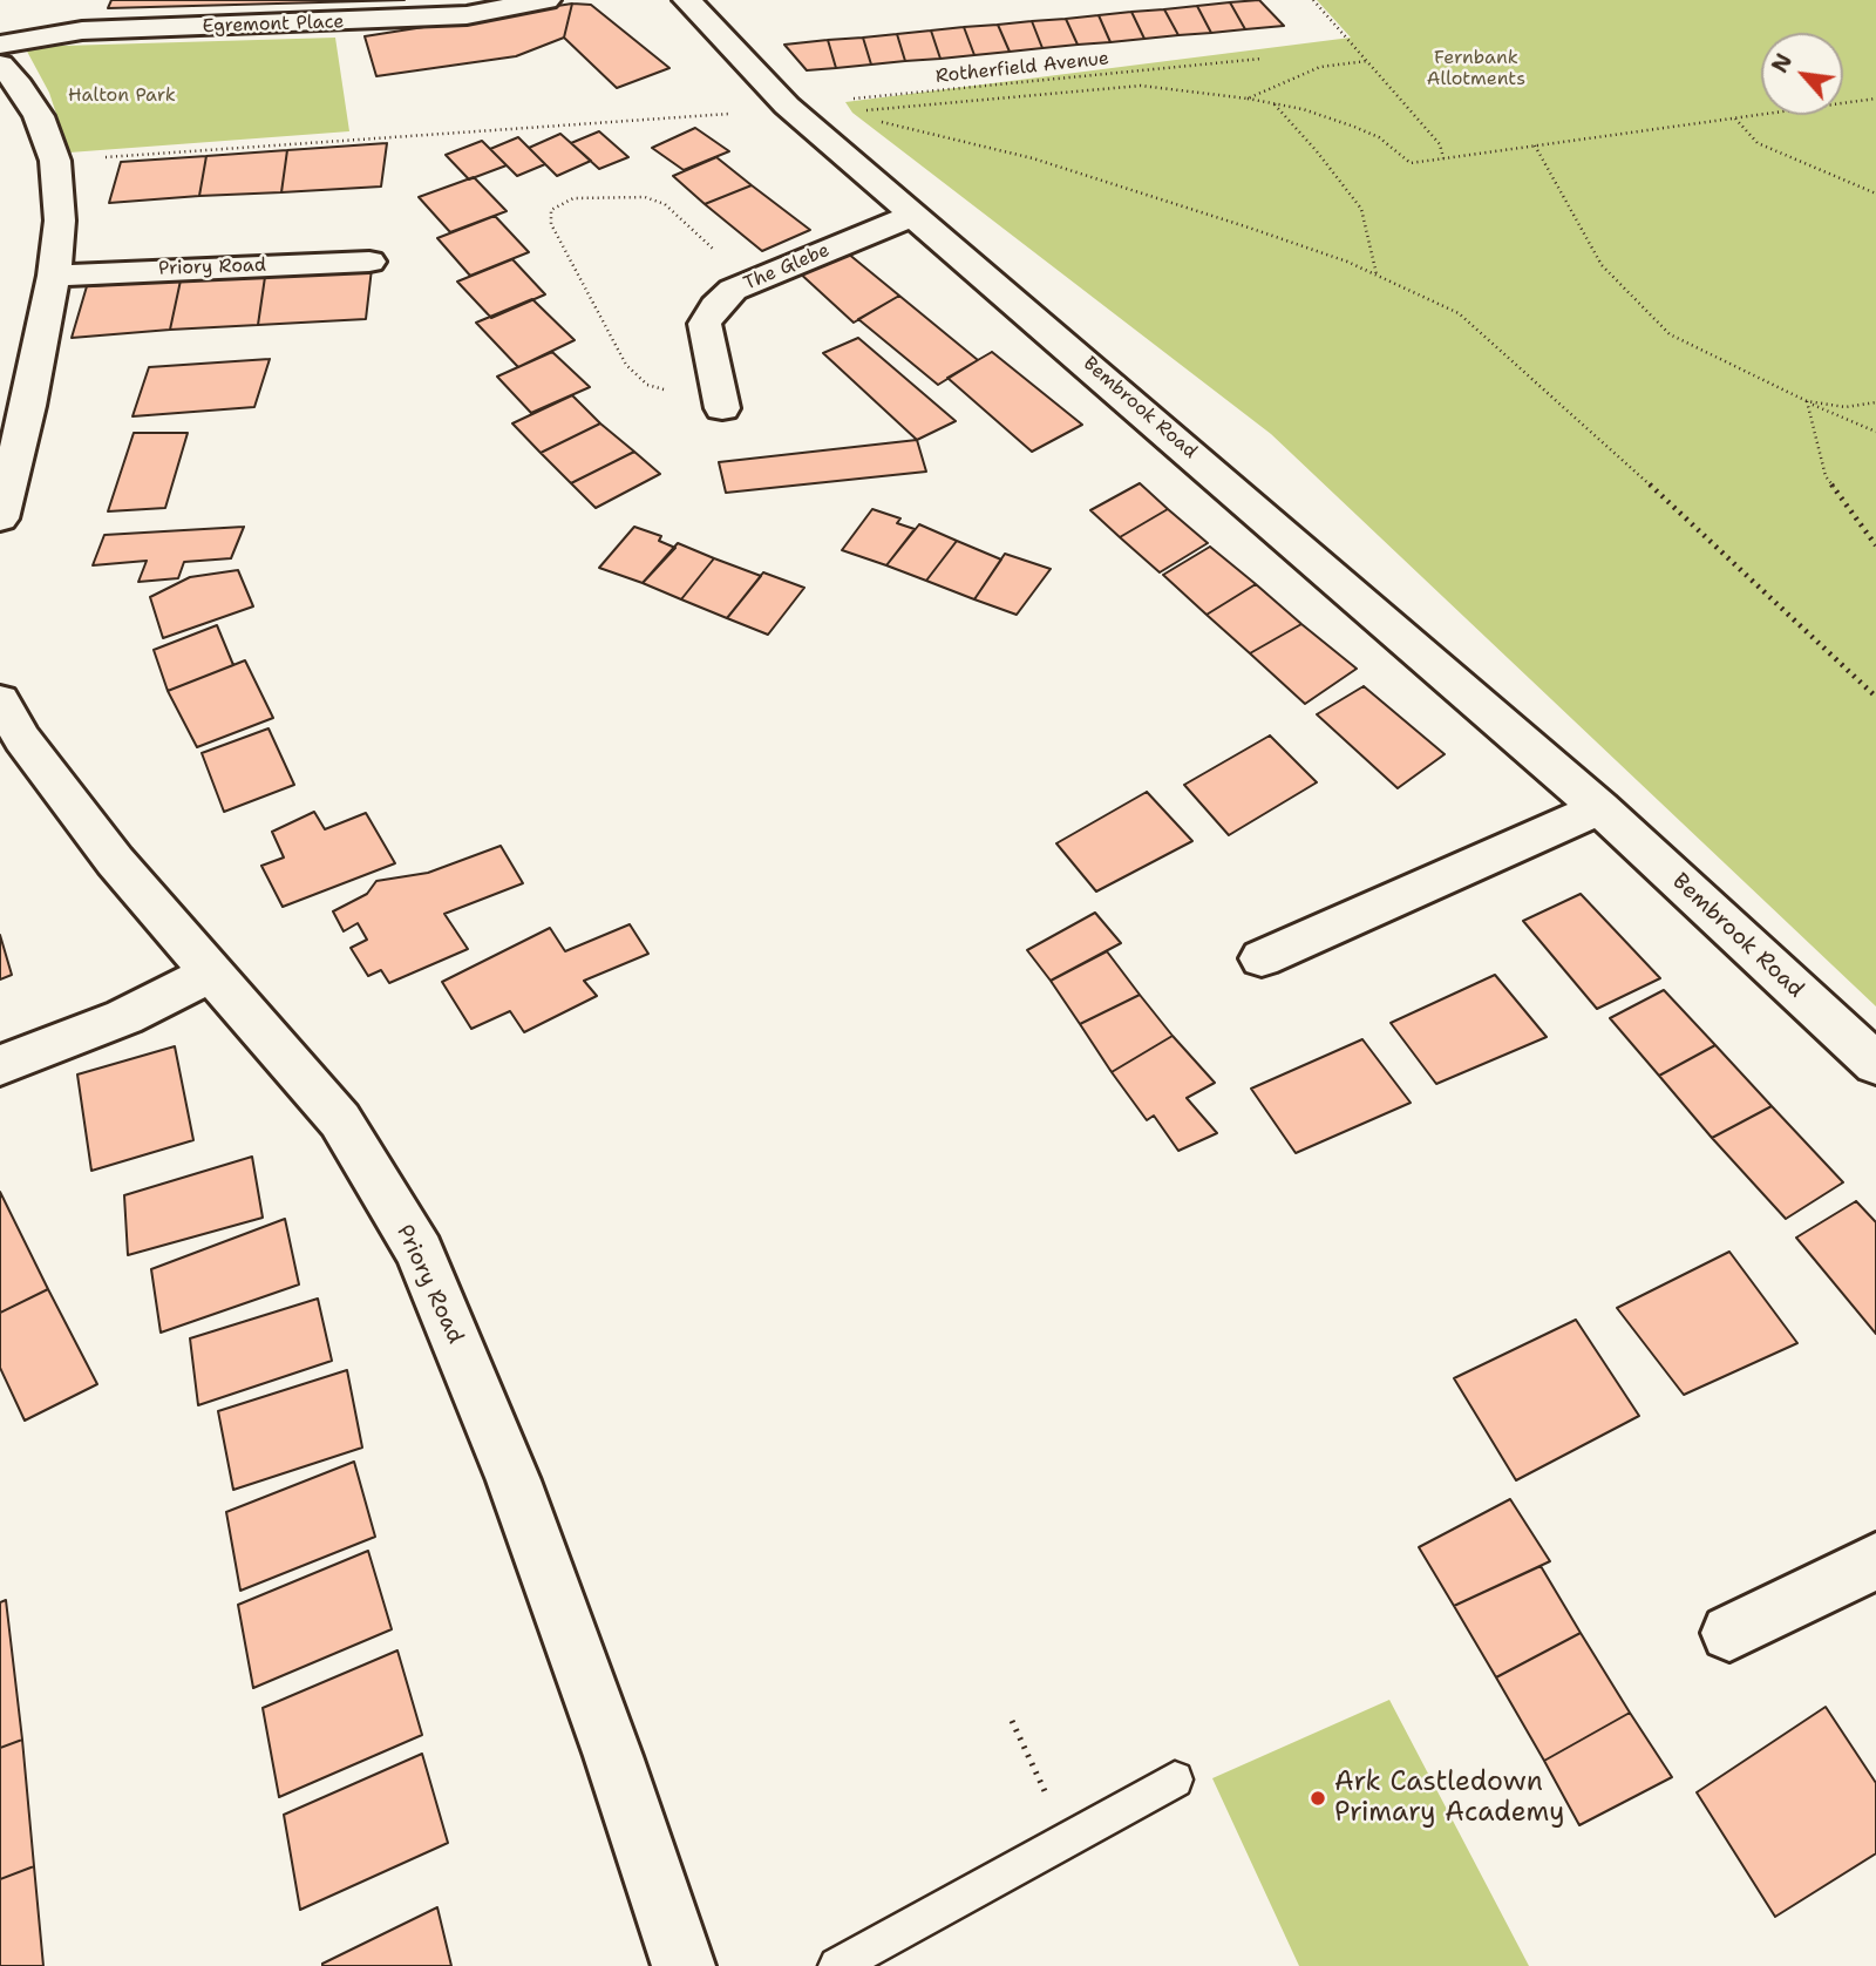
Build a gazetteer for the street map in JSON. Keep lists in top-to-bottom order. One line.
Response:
{"streets":{"street":["Egremont Place","Priory Road","The Glebe","Bembrook Road"],"path":["Rotherfield Avenue"]},"crossings":[["Rotherfield Avenue","Bembrook Road"],["The Glebe","Bembrook Road"]],"parks":["Fernbank Allotments","Halton Park"],"places":["Ark Castledown Primary Academy"],"north":"top left"}
